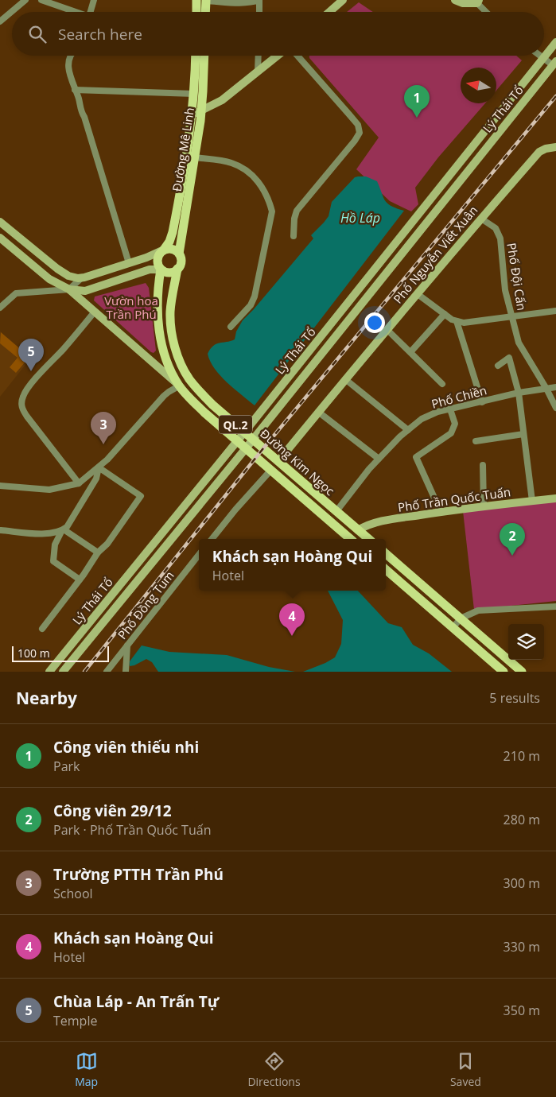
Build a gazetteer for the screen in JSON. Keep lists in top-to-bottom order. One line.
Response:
{"streets":{"main road":["Lý Thái Tổ","Đường Mê Linh","Phố Nguyễn Viết Xuân","QL.2","Đường Kim Ngọc","Phố Trần Quốc Tuấn"],"street":["Phố Đội Cấn","Phố Chiền","Phố Đồng Tum"]},"crossings":[["Lý Thái Tổ","Đường Kim Ngọc"],["Đường Mê Linh","QL.2"],["Đường Mê Linh","Đường Kim Ngọc"],["Phố Nguyễn Viết Xuân","Phố Đội Cấn"],["Phố Nguyễn Viết Xuân","Đường Kim Ngọc"],["Phố Đội Cấn","Phố Chiền"],["Phố Chiền","Đường Kim Ngọc"],["QL.2","Đường Kim Ngọc"],["Đường Kim Ngọc","Phố Trần Quốc Tuấn"]],"water":["Hồ Láp"],"parks":["Vườn hoa Trần Phú"],"scale_bar":"100 m","north":"left","page":{"search":"Search here","pins":["1","5","3","2","4"],"popup":["Khách sạn Hoàng Qui","Hotel"],"scale":"100 m","heading":["Nearby","5 results"],"list":[{"mark":"1","name":"Công viên thiếu nhi","note":"Park","value":"210 m"},{"mark":"2","name":"Công viên 29/12","note":"Park · Phố Trần Quốc Tuấn","value":"280 m"},{"mark":"3","name":"Trường PTTH Trần Phú","note":"School","value":"300 m"},{"mark":"4","name":"Khách sạn Hoàng Qui","note":"Hotel","value":"330 m"},{"mark":"5","name":"Chùa Láp - An Trấn Tự","note":"Temple","value":"350 m"}],"nav":["Map","Directions","Saved"]}}
